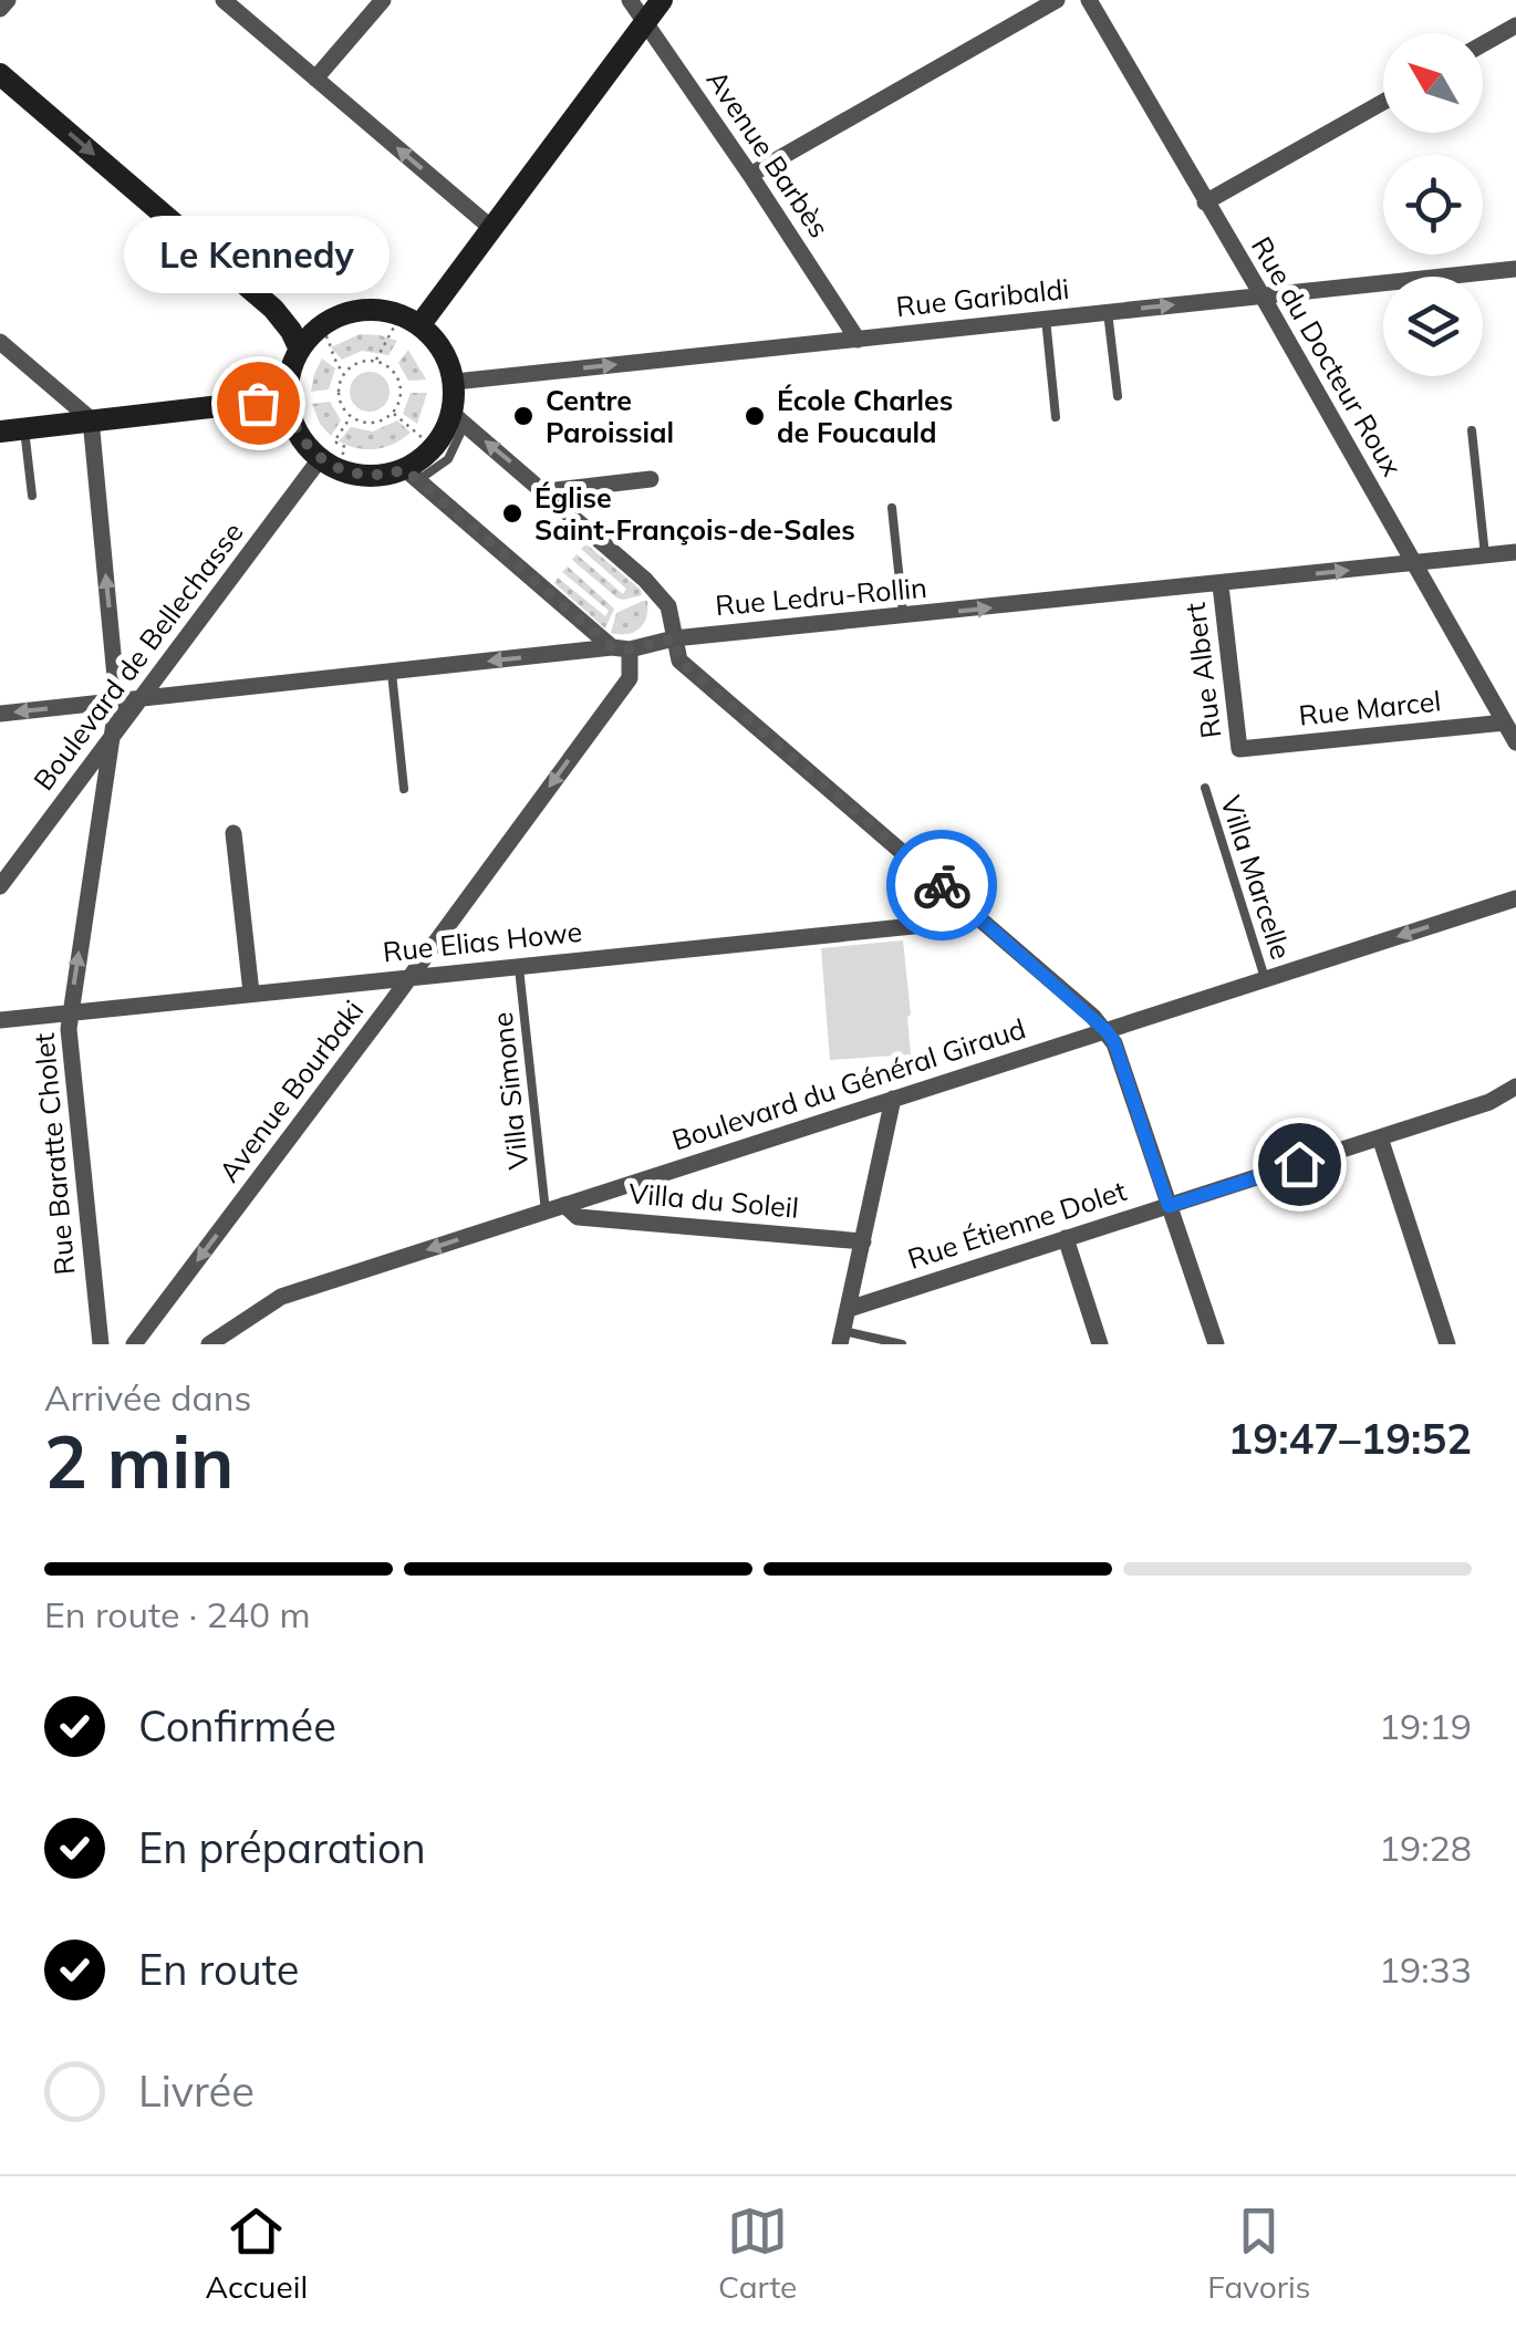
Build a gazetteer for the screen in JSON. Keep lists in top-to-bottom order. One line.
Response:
{"streets":{"street":["Avenue Barbès","Rue Garibaldi","Rue du Docteur Roux","Rue Ledru-Rollin","Boulevard de Bellechasse","Rue Albert","Rue Marcel","Rue Elias Howe","Boulevard du Général Giraud","Avenue Bourbaki","Rue Baratte Cholet","Villa du Soleil","Rue Étienne Dolet"],"lane":["Villa Marcelle","Villa Simone"]},"crossings":[["Avenue Barbès","Rue Garibaldi"],["Rue Garibaldi","Rue du Docteur Roux"],["Rue du Docteur Roux","Rue Ledru-Rollin"],["Rue du Docteur Roux","Rue Marcel"],["Rue Ledru-Rollin","Boulevard de Bellechasse"],["Rue Ledru-Rollin","Rue Albert"],["Rue Ledru-Rollin","Avenue Bourbaki"],["Rue Ledru-Rollin","Rue Baratte Cholet"],["Boulevard de Bellechasse","Rue Baratte Cholet"],["Rue Albert","Rue Marcel"],["Villa Marcelle","Boulevard du Général Giraud"],["Rue Elias Howe","Avenue Bourbaki"],["Rue Elias Howe","Villa Simone"],["Rue Elias Howe","Rue Baratte Cholet"],["Boulevard du Général Giraud","Villa Simone"],["Boulevard du Général Giraud","Villa du Soleil"]],"one_way":["Rue Garibaldi","Boulevard du Général Giraud","Avenue Bourbaki","Rue Baratte Cholet"],"places":["Le Kennedy","Centre Paroissial","École Charles de Foucauld","Église Saint-François-de-Sales"],"north":"top left","page":{"bubble":"Le Kennedy","heading":["2 min","Arrivée dans","19:47–19:52"],"bar":"En route · 240 m","list":[["Confirmée","19:19"],["En préparation","19:28"],["En route","19:33"],"Livrée"],"tabs":["Accueil","Carte","Favoris"]}}
